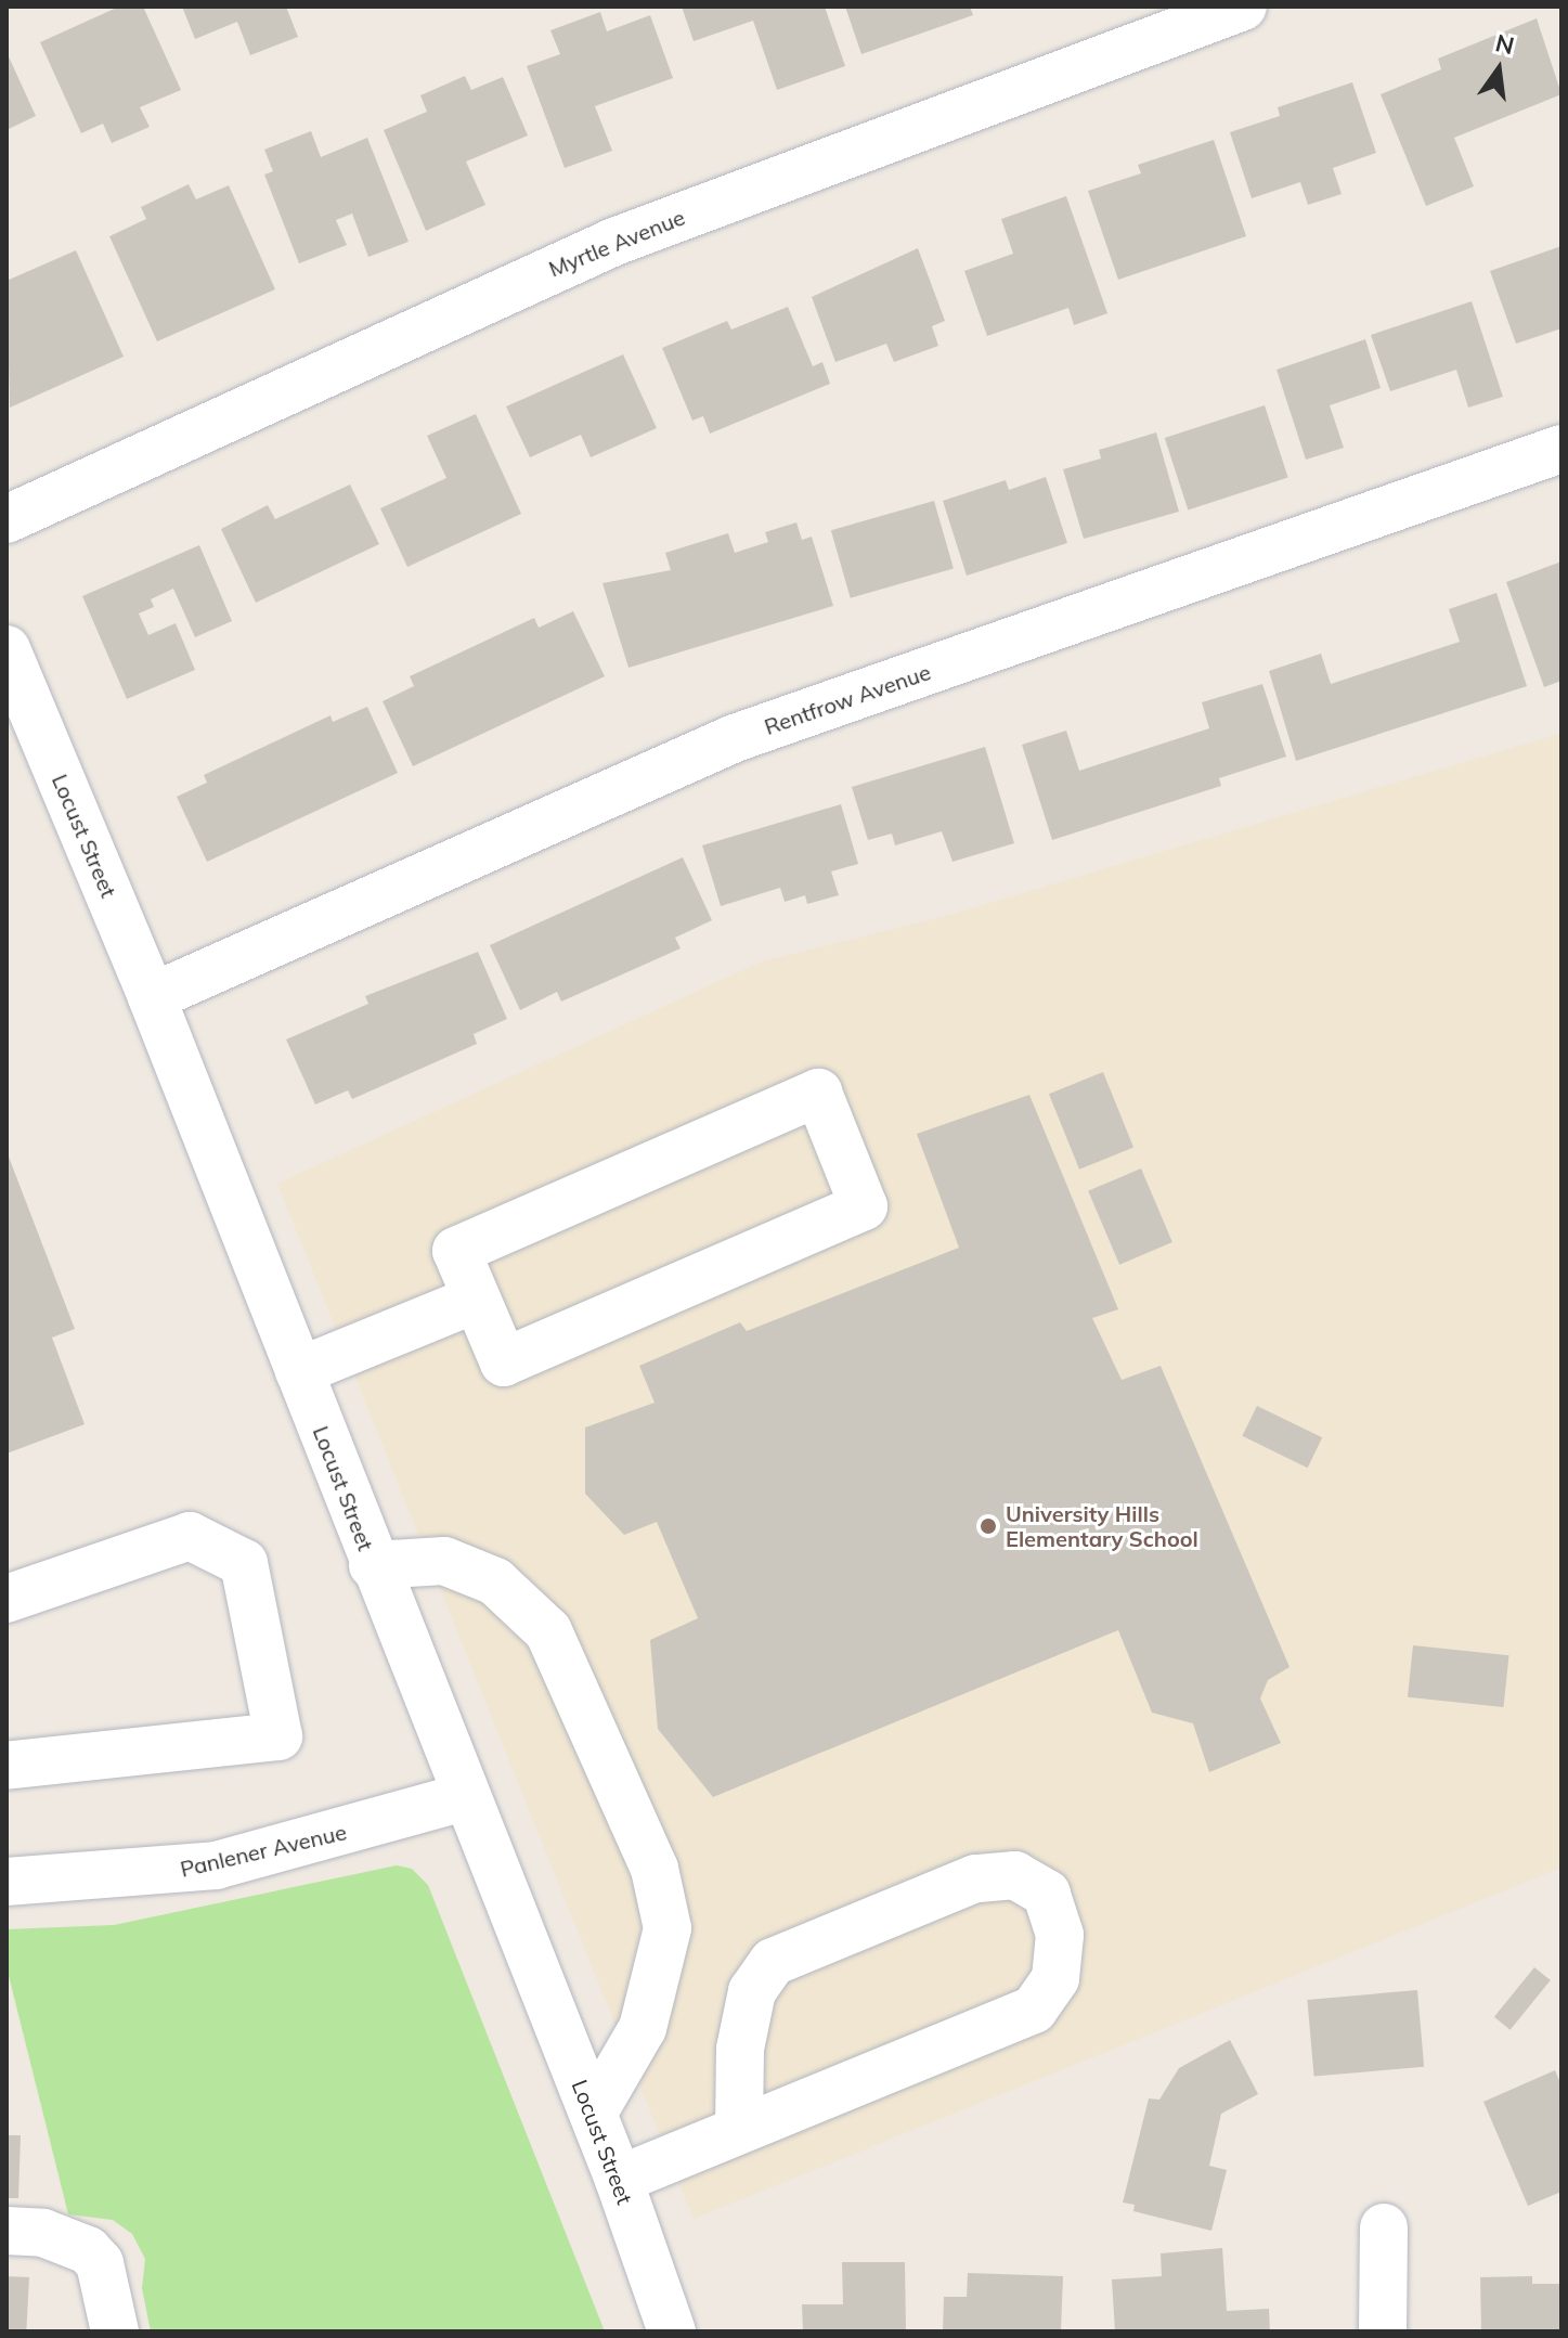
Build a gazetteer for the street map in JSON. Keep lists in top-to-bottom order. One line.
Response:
{"streets":{"street":["Myrtle Avenue","Rentfrow Avenue","Locust Street","Panlener Avenue"]},"crossings":[["Rentfrow Avenue","Locust Street"],["Locust Street","Panlener Avenue"]],"places":["University Hills Elementary School"],"north":"top"}
